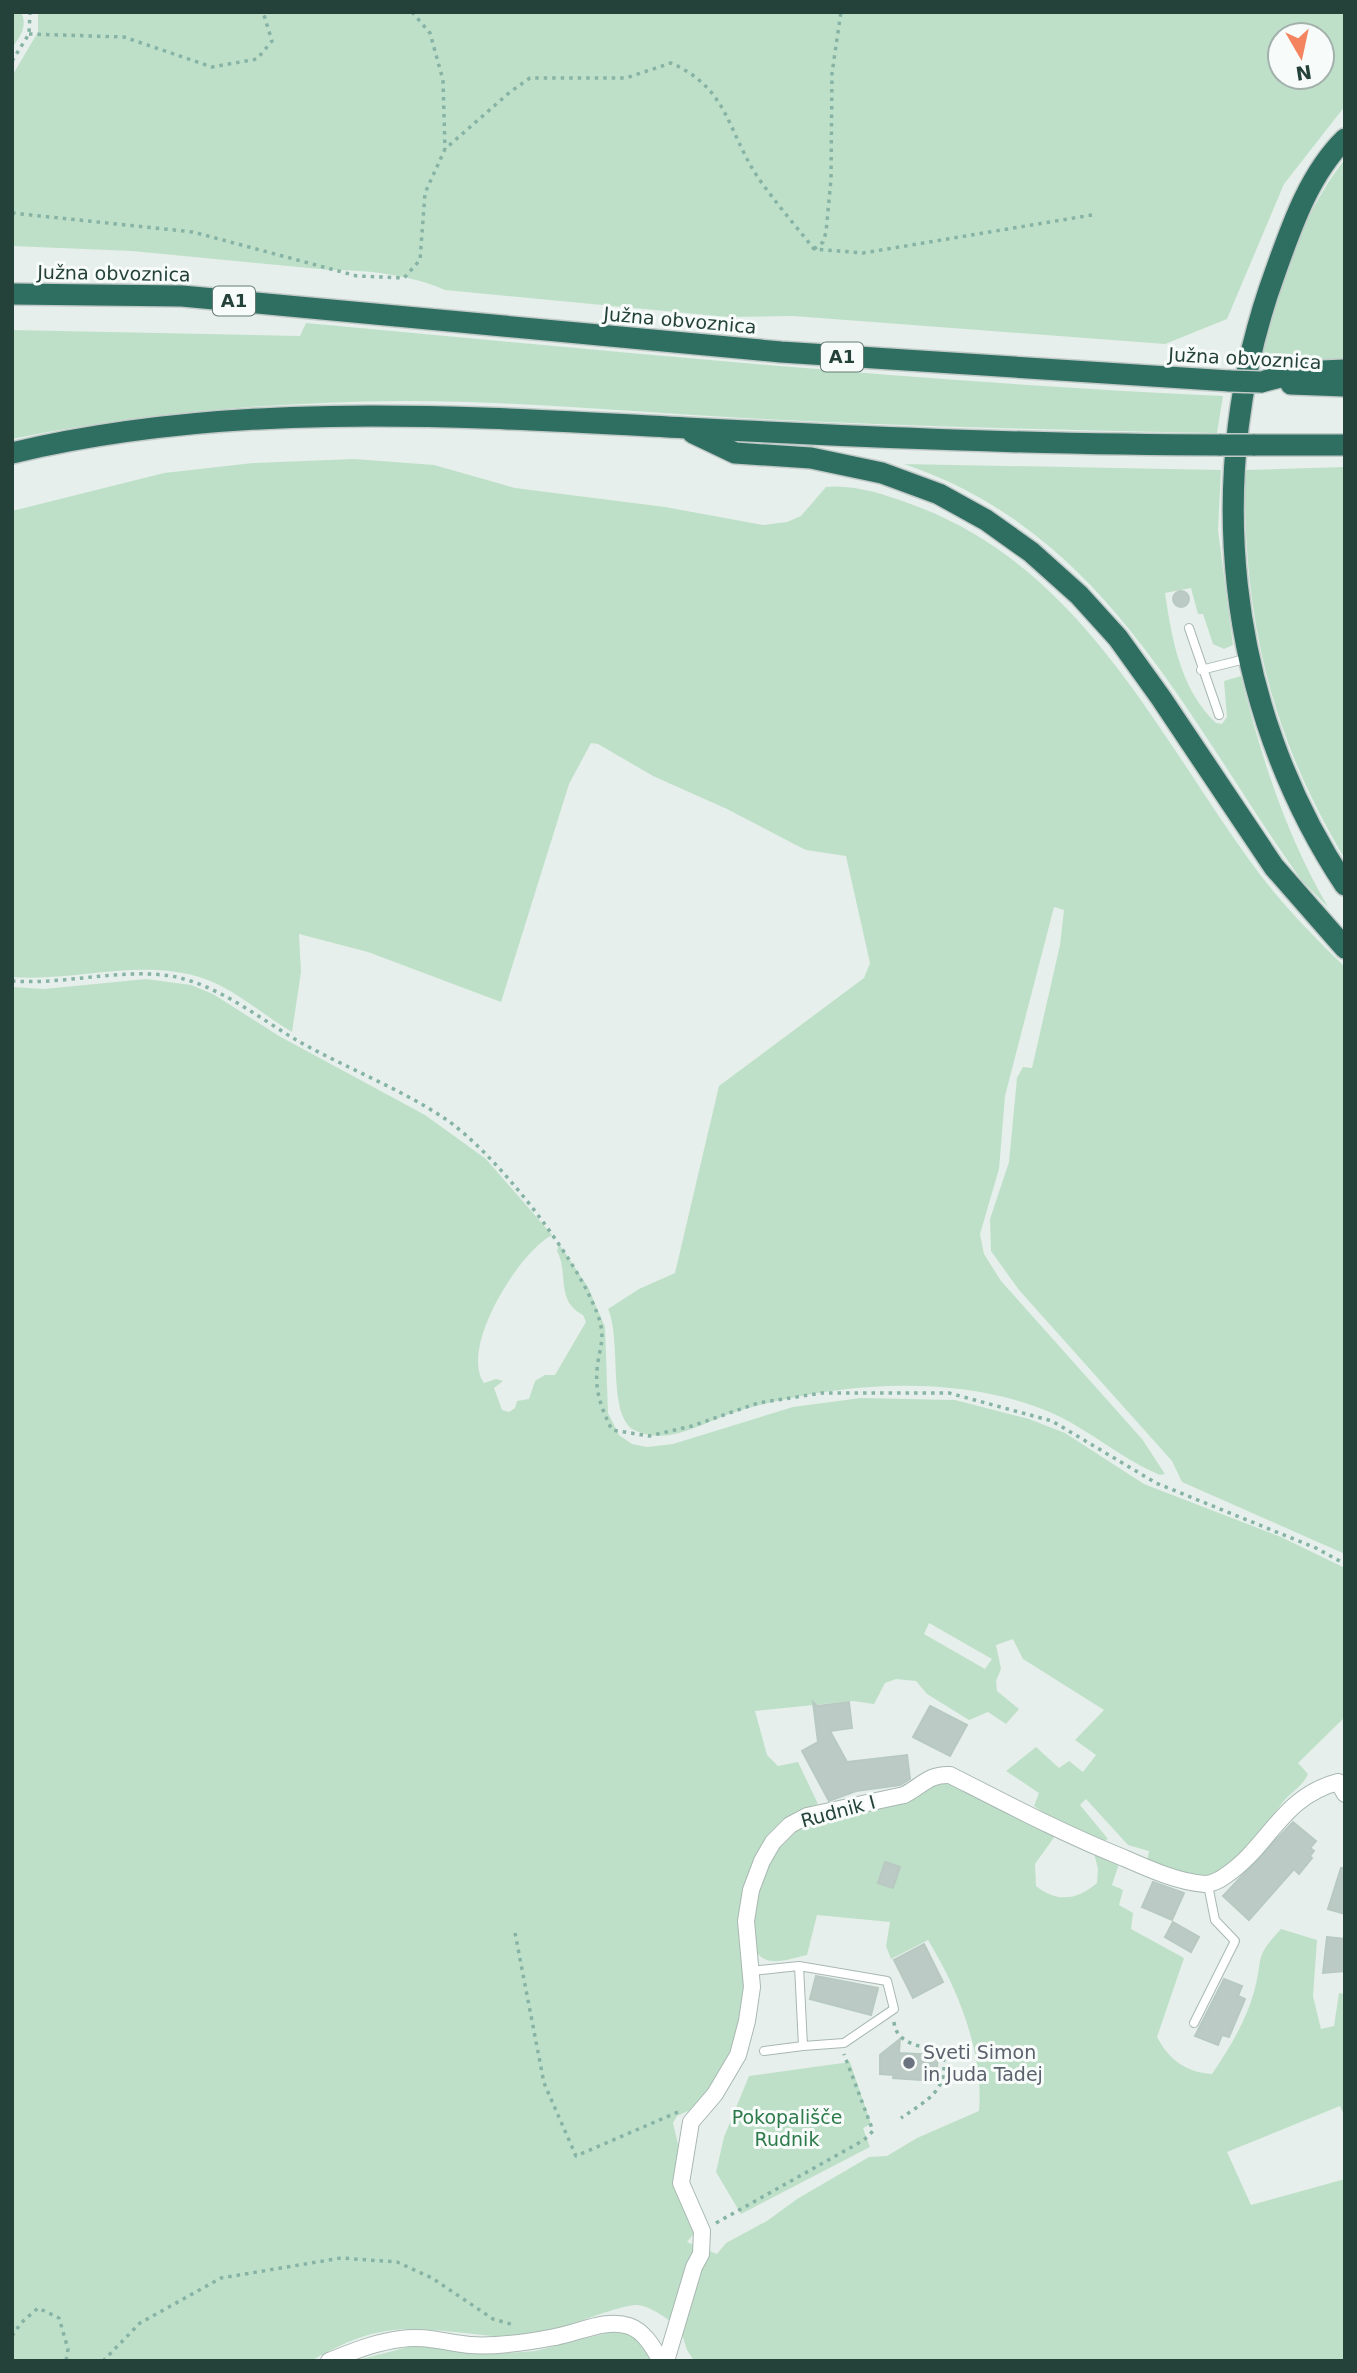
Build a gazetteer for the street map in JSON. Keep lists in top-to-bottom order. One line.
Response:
{"streets":{"highway":["Južna obvoznica","A1"],"street":["Rudnik I"]},"parks":["Pokopališče Rudnik"],"places":["Sveti Simon in Juda Tadej"],"north":"bottom"}
